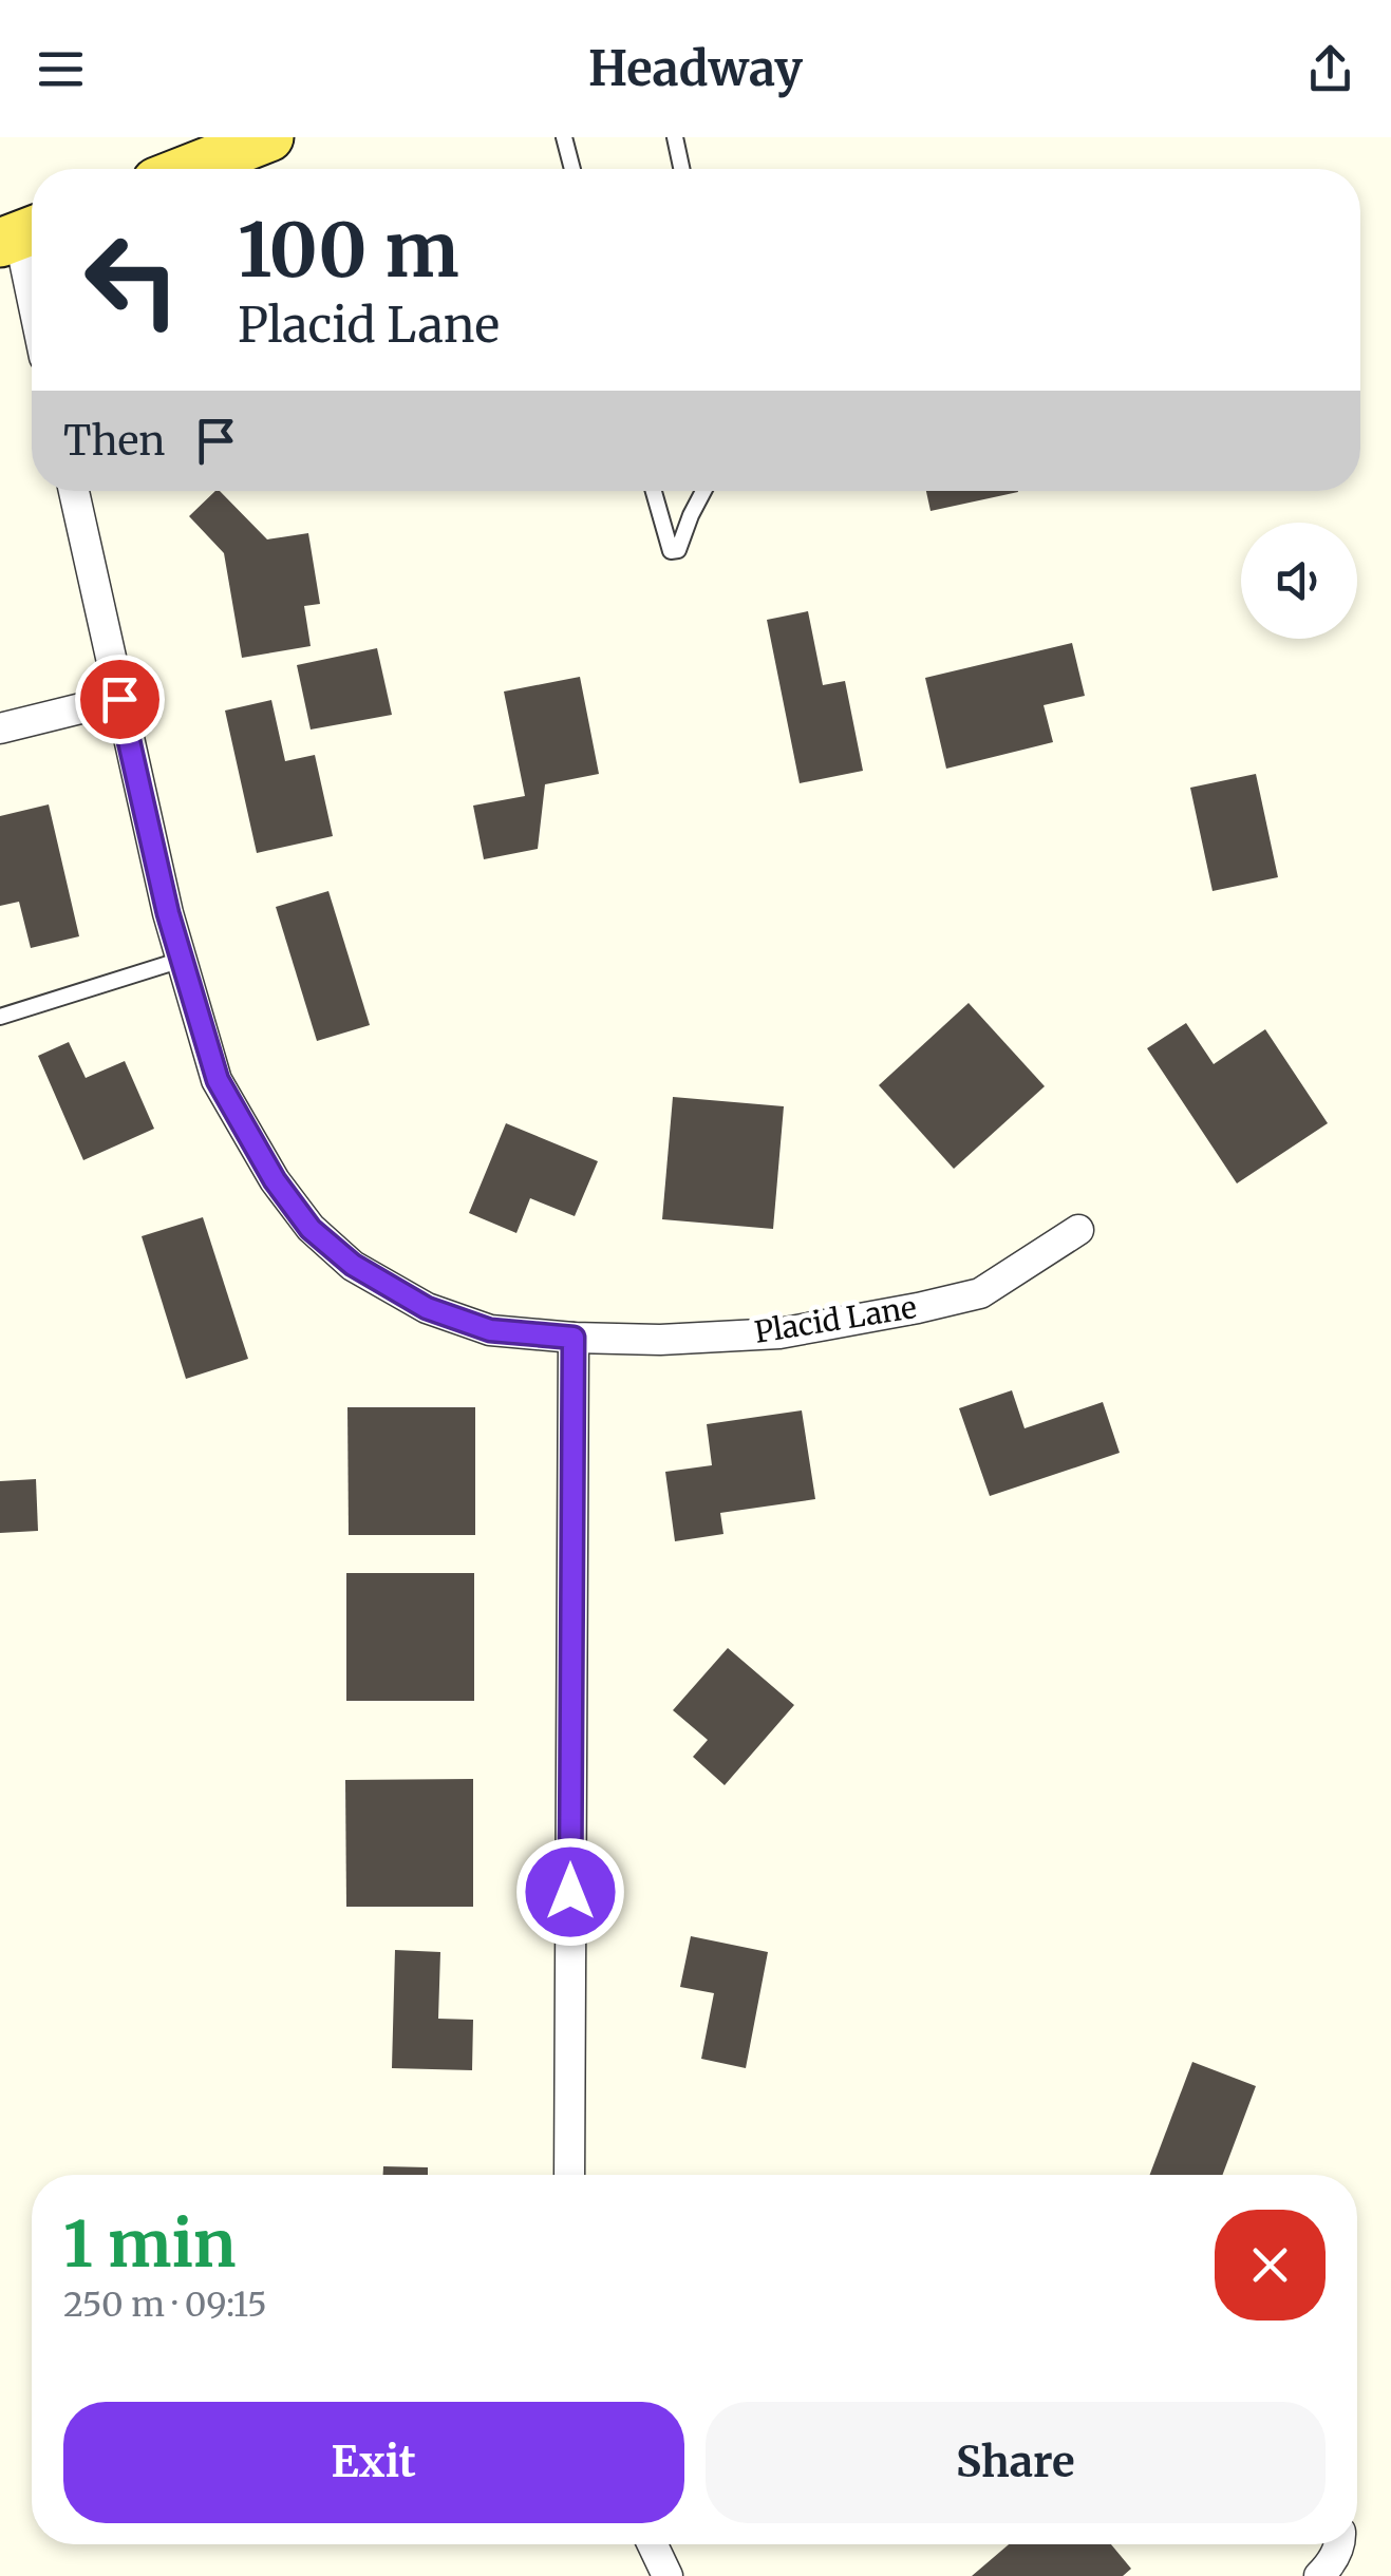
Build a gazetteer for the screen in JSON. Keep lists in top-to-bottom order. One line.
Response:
{"streets":{"street":["Placid Lane"]},"page":{"header":"Headway","turn":["100 m","Placid Lane"],"then":"Then","heading":["1 min","250 m · 09:15"],"buttons":["Exit","Share"]}}
